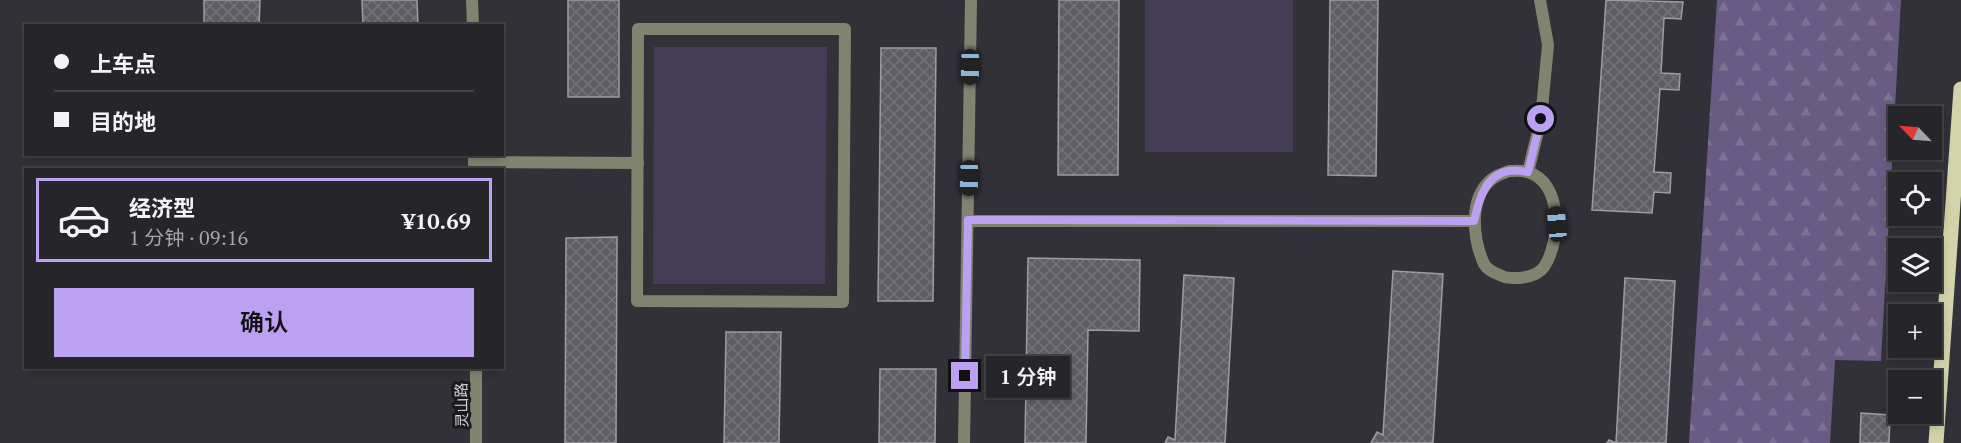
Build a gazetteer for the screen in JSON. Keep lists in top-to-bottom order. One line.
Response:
{"streets":{"street":["灵山路"]},"north":"top left","page":{"banner":["上车点","目的地"],"map_buttons":["+","−"],"list":[{"name":"经济型","note":"1 分钟 · 09:16","value":"¥10.69"}],"buttons":"确认","bubble":"1 分钟"}}
